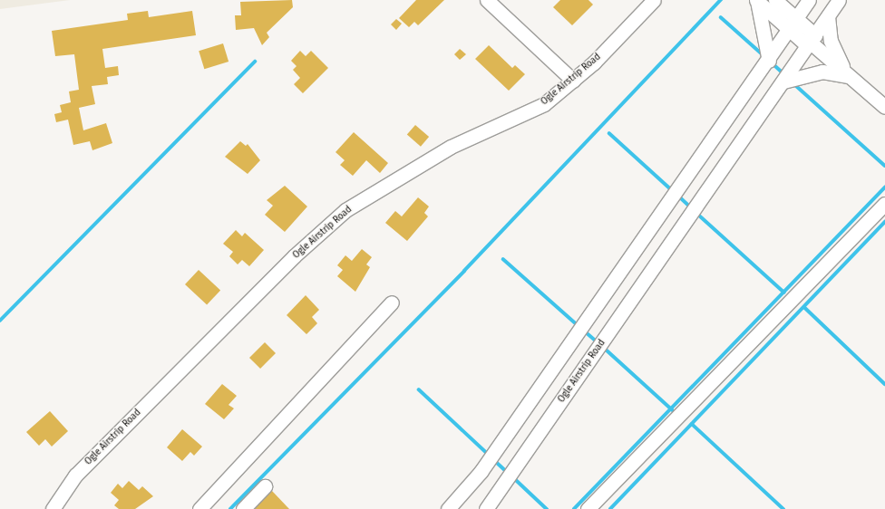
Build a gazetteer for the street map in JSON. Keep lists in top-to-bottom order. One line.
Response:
{"streets":{"street":["Ogle Airstrip Road"]}}
